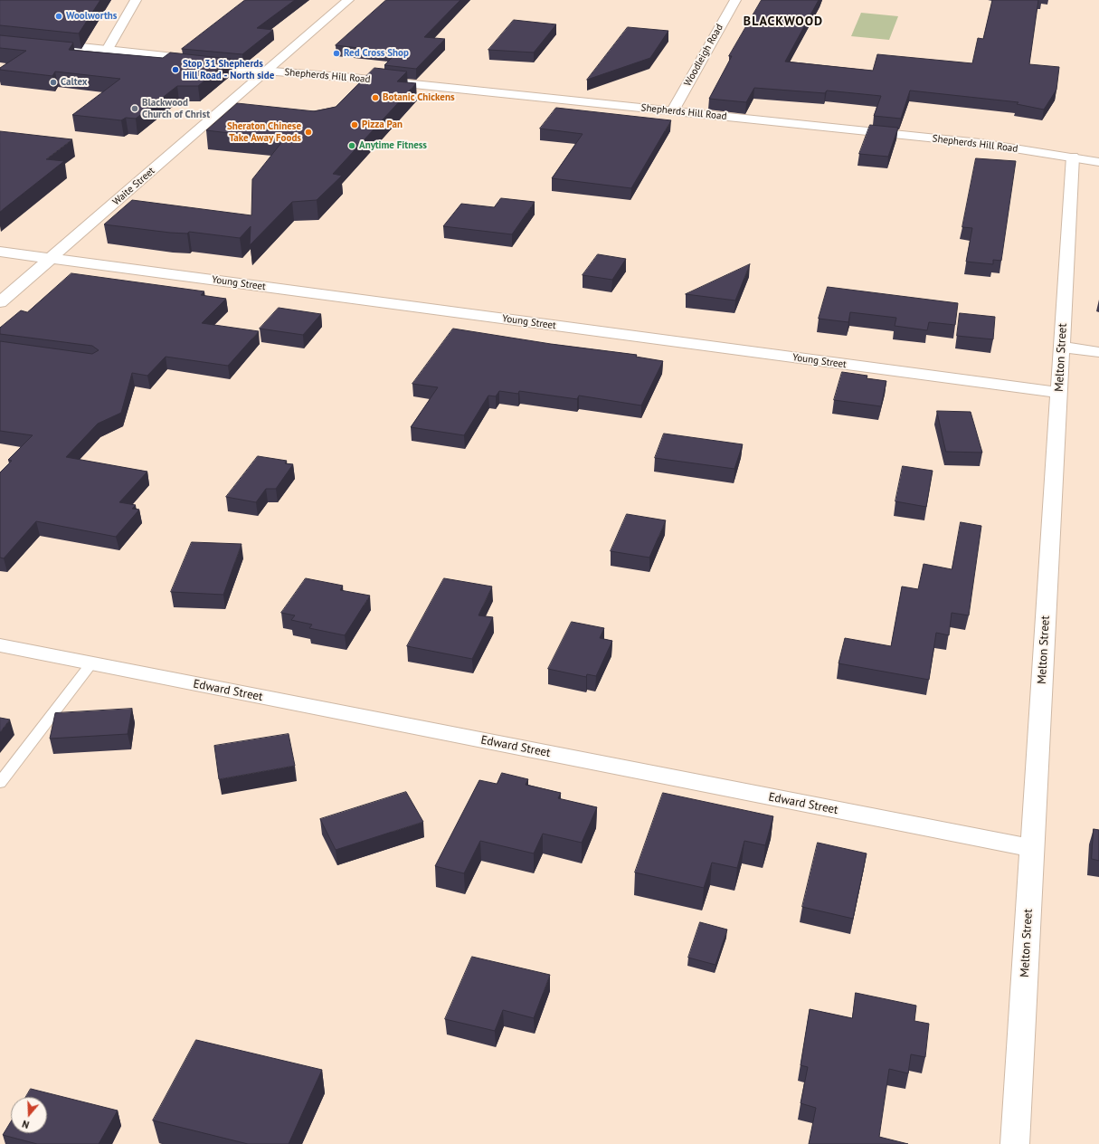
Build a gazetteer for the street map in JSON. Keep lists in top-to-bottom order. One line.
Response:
{"streets":{"street":["Woodleigh Road","Shepherds Hill Road","Waite Street","Young Street","Melton Street","Edward Street"]},"crossings":[["Woodleigh Road","Shepherds Hill Road"],["Shepherds Hill Road","Waite Street"],["Shepherds Hill Road","Melton Street"],["Waite Street","Young Street"],["Young Street","Melton Street"],["Melton Street","Edward Street"]],"districts":["BLACKWOOD"],"places":["Woolworths","Red Cross Shop","Stop 31 Shepherds Hill Road - North side","Caltex","Botanic Chickens","Blackwood Church of Christ","Pizza Pan","Sheraton Chinese Take Away Foods","Anytime Fitness"],"north":"bottom"}
